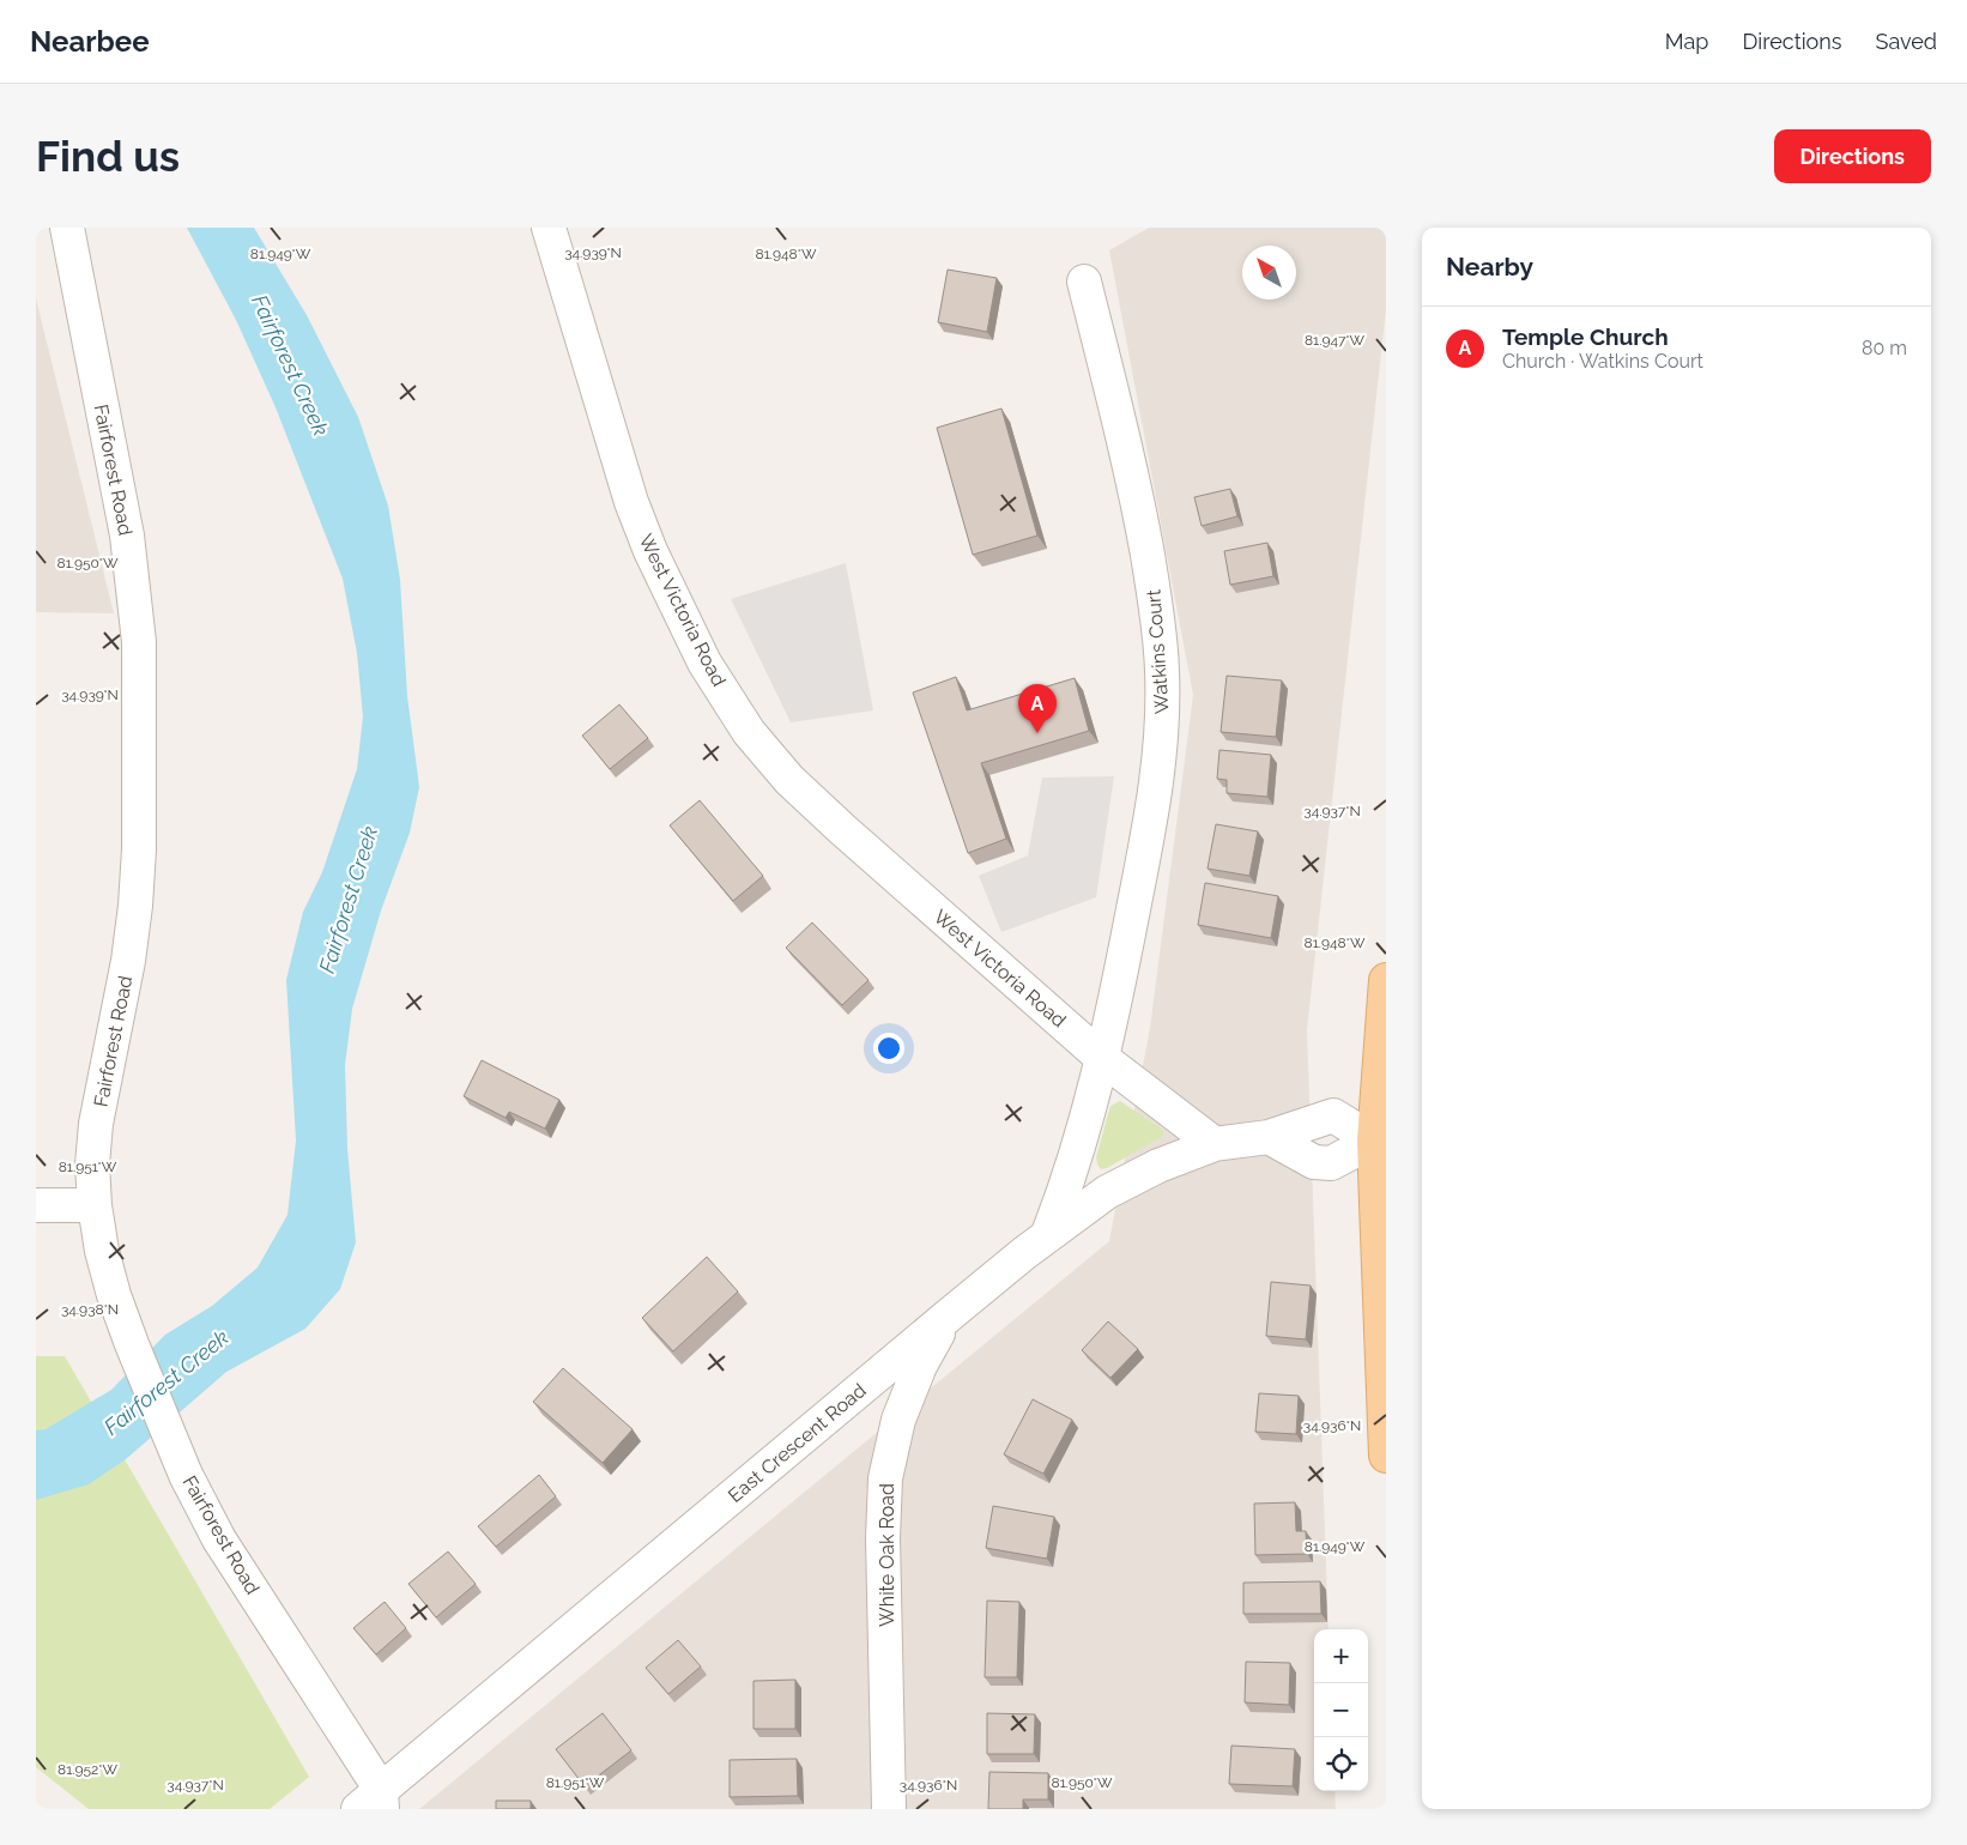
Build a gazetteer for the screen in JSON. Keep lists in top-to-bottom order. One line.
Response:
{"streets":{"street":["Fairforest Road","West Victoria Road","Watkins Court","East Crescent Road","White Oak Road"]},"crossings":[["Fairforest Road","East Crescent Road"],["West Victoria Road","Watkins Court"],["West Victoria Road","East Crescent Road"],["East Crescent Road","White Oak Road"]],"water":["Fairforest Creek"],"north":"top left","page":{"header":"Nearbee","nav":["Map","Directions","Saved"],"buttons":"Directions","title":"Find us","heading":"Nearby","list":[{"mark":"A","name":"Temple Church","note":"Church · Watkins Court","value":"80 m"}],"pins":"A","map_buttons":["+","−"]},"coordinates":["34.939°N","81.949°W","81.948°W","81.947°W","81.950°W","34.937°N","81.951°W","34.938°N","34.936°N","81.952°W"]}
